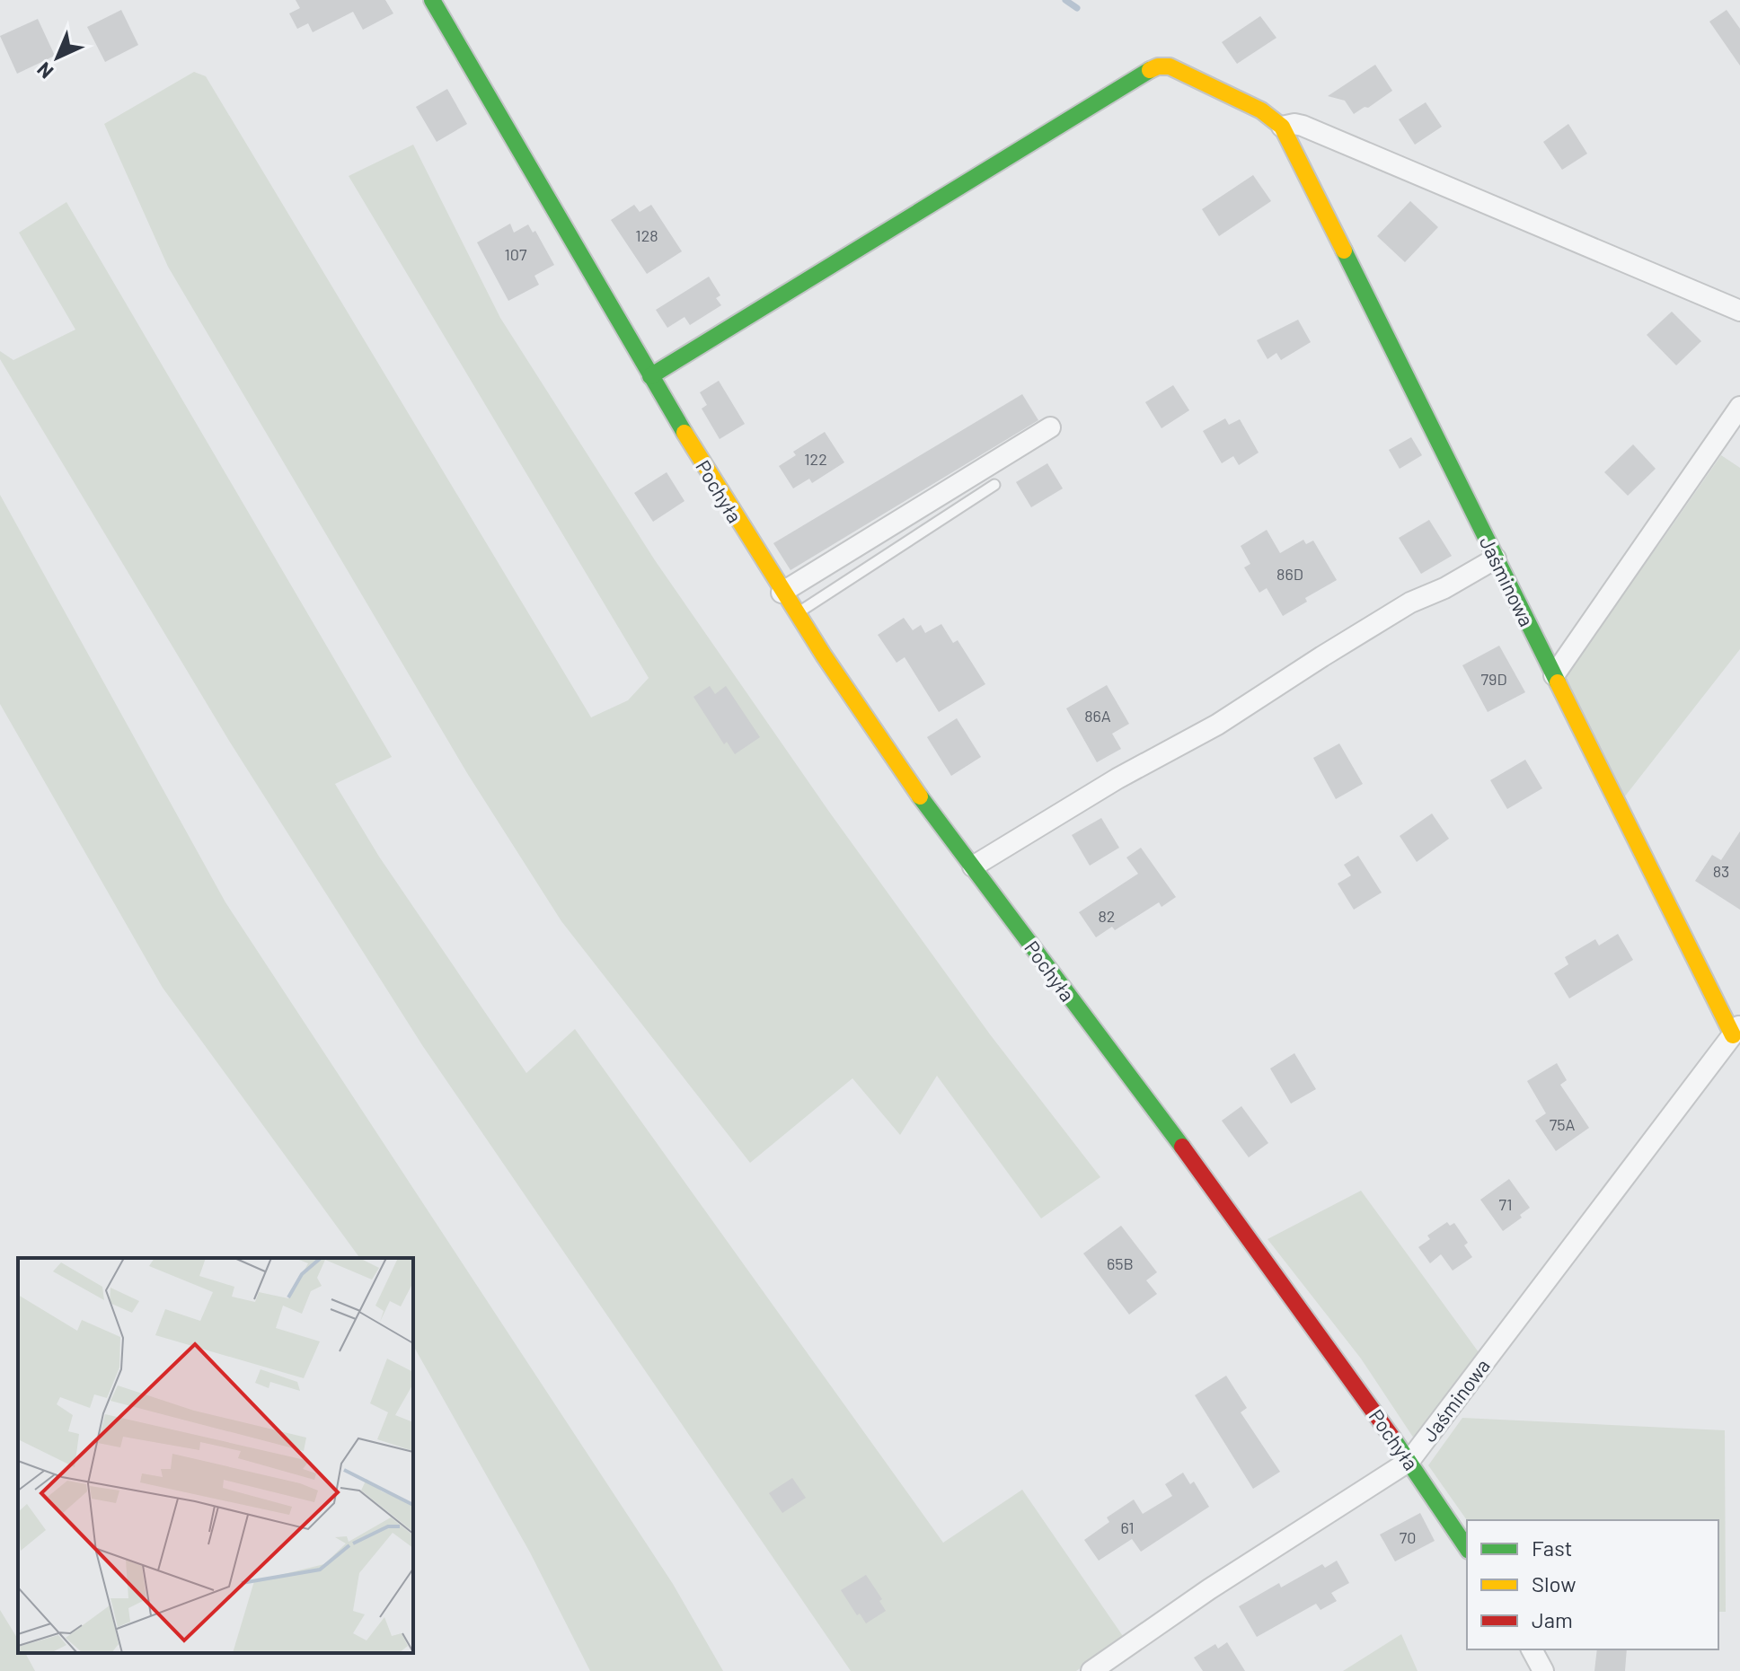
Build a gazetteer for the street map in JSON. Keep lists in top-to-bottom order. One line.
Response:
{"streets":{"street":["Pochyła","Jaśminowa"]},"crossings":[["Pochyła","Jaśminowa"]],"house_numbers":["128","107","122","86D","79D","86A","83","82","75A","71","65B","61","70"],"legend":["Fast","Slow","Jam"],"north":"bottom left"}
